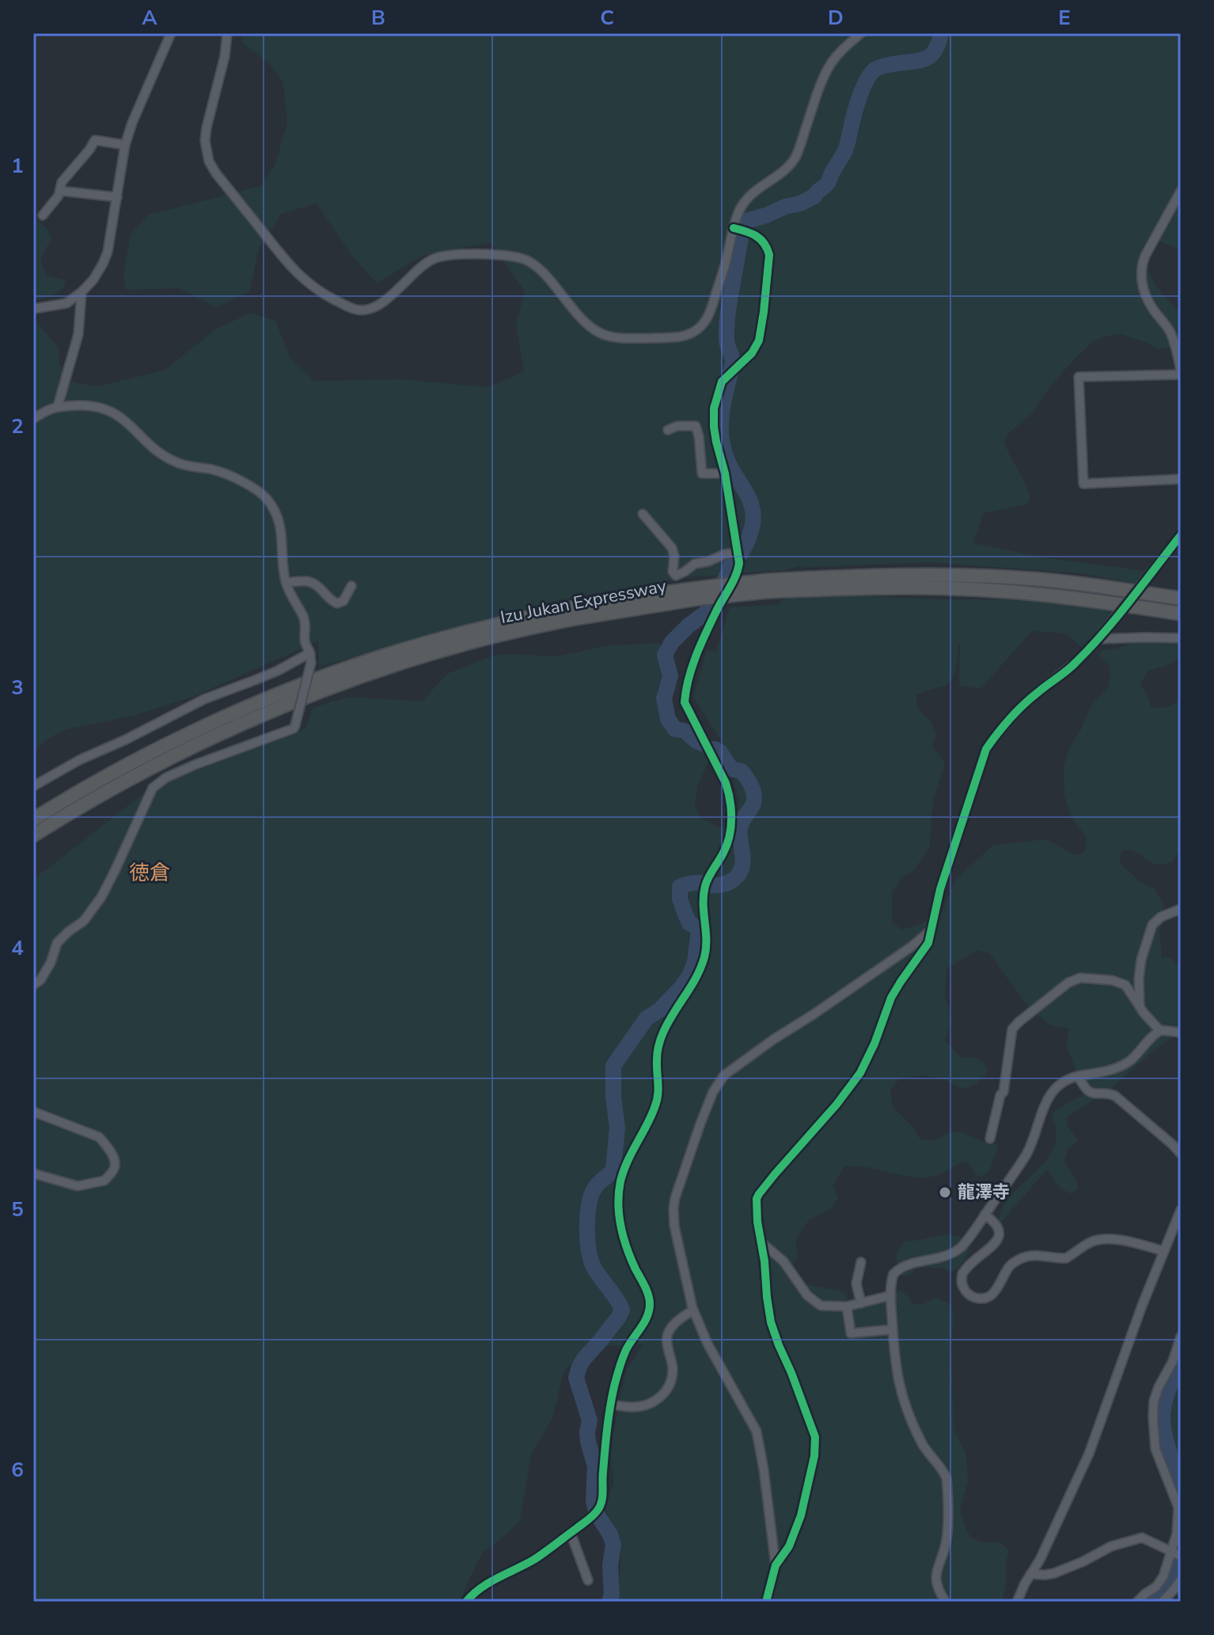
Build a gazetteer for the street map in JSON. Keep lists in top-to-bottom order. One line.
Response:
{"streets":{"highway":["Izu Jukan Expressway"]},"districts":["徳倉"],"places":["龍澤寺"],"grid":{"columns":["A","B","C","D","E"],"rows":["1","2","3","4","5","6"]}}
